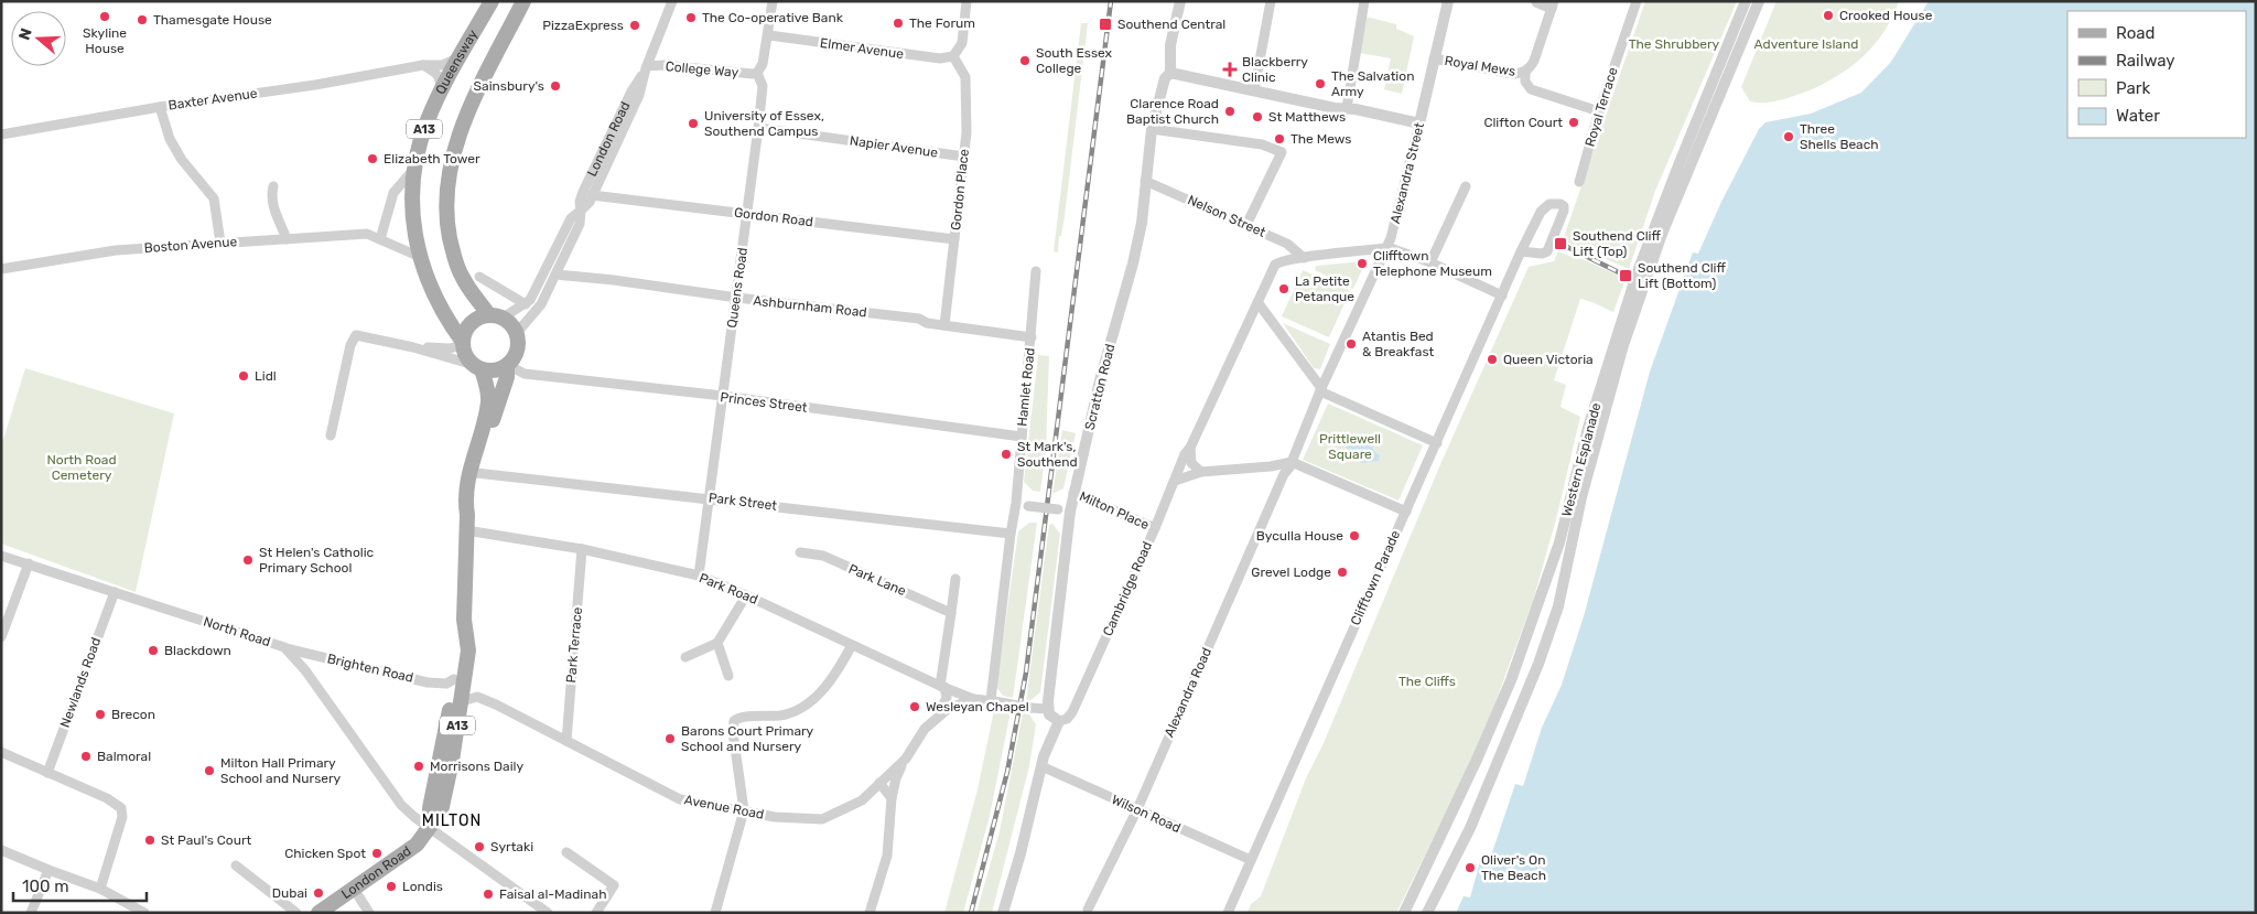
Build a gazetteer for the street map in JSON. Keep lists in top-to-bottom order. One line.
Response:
{"streets":{"main road":["Queensway","A13","London Road"],"street":["Elmer Avenue","Royal Mews","College Way","Baxter Avenue","Royal Terrace","Napier Avenue","Alexandra Street","Gordon Place","Nelson Street","Gordon Road","Boston Avenue","Queens Road","Ashburnham Road","Hamlet Road","Scratton Road","Princes Street","Western Esplanade","Park Street","Milton Place","Clifftown Parade","Park Lane","Park Road","Cambridge Road","North Road","Park Terrace","Brighten Road","Newlands Road","Alexandra Road","Avenue Road","Wilson Road"]},"crossings":[["Elmer Avenue","Gordon Place"],["Elmer Avenue","Queens Road"],["Queensway","Baxter Avenue"],["Queensway","A13"],["Queensway","London Road"],["Queensway","Boston Avenue"],["Queensway","Princes Street"],["Royal Mews","Royal Terrace"],["Royal Mews","Alexandra Street"],["College Way","London Road"],["College Way","Queens Road"],["A13","London Road"],["A13","Princes Street"],["London Road","Gordon Road"],["London Road","Ashburnham Road"],["London Road","Princes Street"],["London Road","Park Street"],["London Road","Park Road"],["London Road","North Road"],["London Road","Brighten Road"],["London Road","Avenue Road"],["Napier Avenue","Gordon Place"],["Napier Avenue","Queens Road"],["Alexandra Street","Alexandra Road"],["Gordon Place","Gordon Road"],["Gordon Place","Ashburnham Road"],["Nelson Street","Scratton Road"],["Nelson Street","Cambridge Road"],["Gordon Road","Queens Road"],["Queens Road","Ashburnham Road"],["Queens Road","Princes Street"],["Queens Road","Park Street"],["Queens Road","Park Road"],["Ashburnham Road","Hamlet Road"],["Hamlet Road","Princes Street"],["Hamlet Road","Park Street"],["Hamlet Road","Avenue Road"],["Scratton Road","Milton Place"],["Scratton Road","Avenue Road"],["Milton Place","Cambridge Road"],["Clifftown Parade","Wilson Road"],["Park Road","Park Terrace"],["Park Road","Avenue Road"],["Cambridge Road","Wilson Road"],["North Road","Brighten Road"],["North Road","Newlands Road"],["Park Terrace","Avenue Road"],["Alexandra Road","Wilson Road"]],"districts":["MILTON"],"parks":["The Shrubbery","Adventure Island","Prittlewell Square","North Road Cemetery","The Cliffs"],"places":{"other":["Crooked House","Skyline House","The Co-operative Bank","Thamesgate House","The Forum","PizzaExpress","South Essex College","The Salvation Army","Sainsbury's","Clarence Road Baptist Church","St Matthews","Clifton Court","University of Essex, Southend Campus","Three Shells Beach","The Mews","Elizabeth Tower","Clifftown Telephone Museum","La Petite Petanque","Atantis Bed & Breakfast","Queen Victoria","Lidl","St Mark's, Southend","Byculla House","St Helen's Catholic Primary School","Grevel Lodge","Blackdown","Wesleyan Chapel","Brecon","Barons Court Primary School and Nursery","Balmoral","Morrisons Daily","Milton Hall Primary School and Nursery","St Paul's Court","Syrtaki","Chicken Spot","Oliver's On The Beach","Londis","Dubai","Faisal al-Madinah"],"transit":["Southend Central","Southend Cliff Lift (Top)","Southend Cliff Lift (Bottom)"],"health":["Blackberry Clinic"]},"legend":["Road","Railway","Park","Water"],"scale_bar":"100 m","north":"left"}
